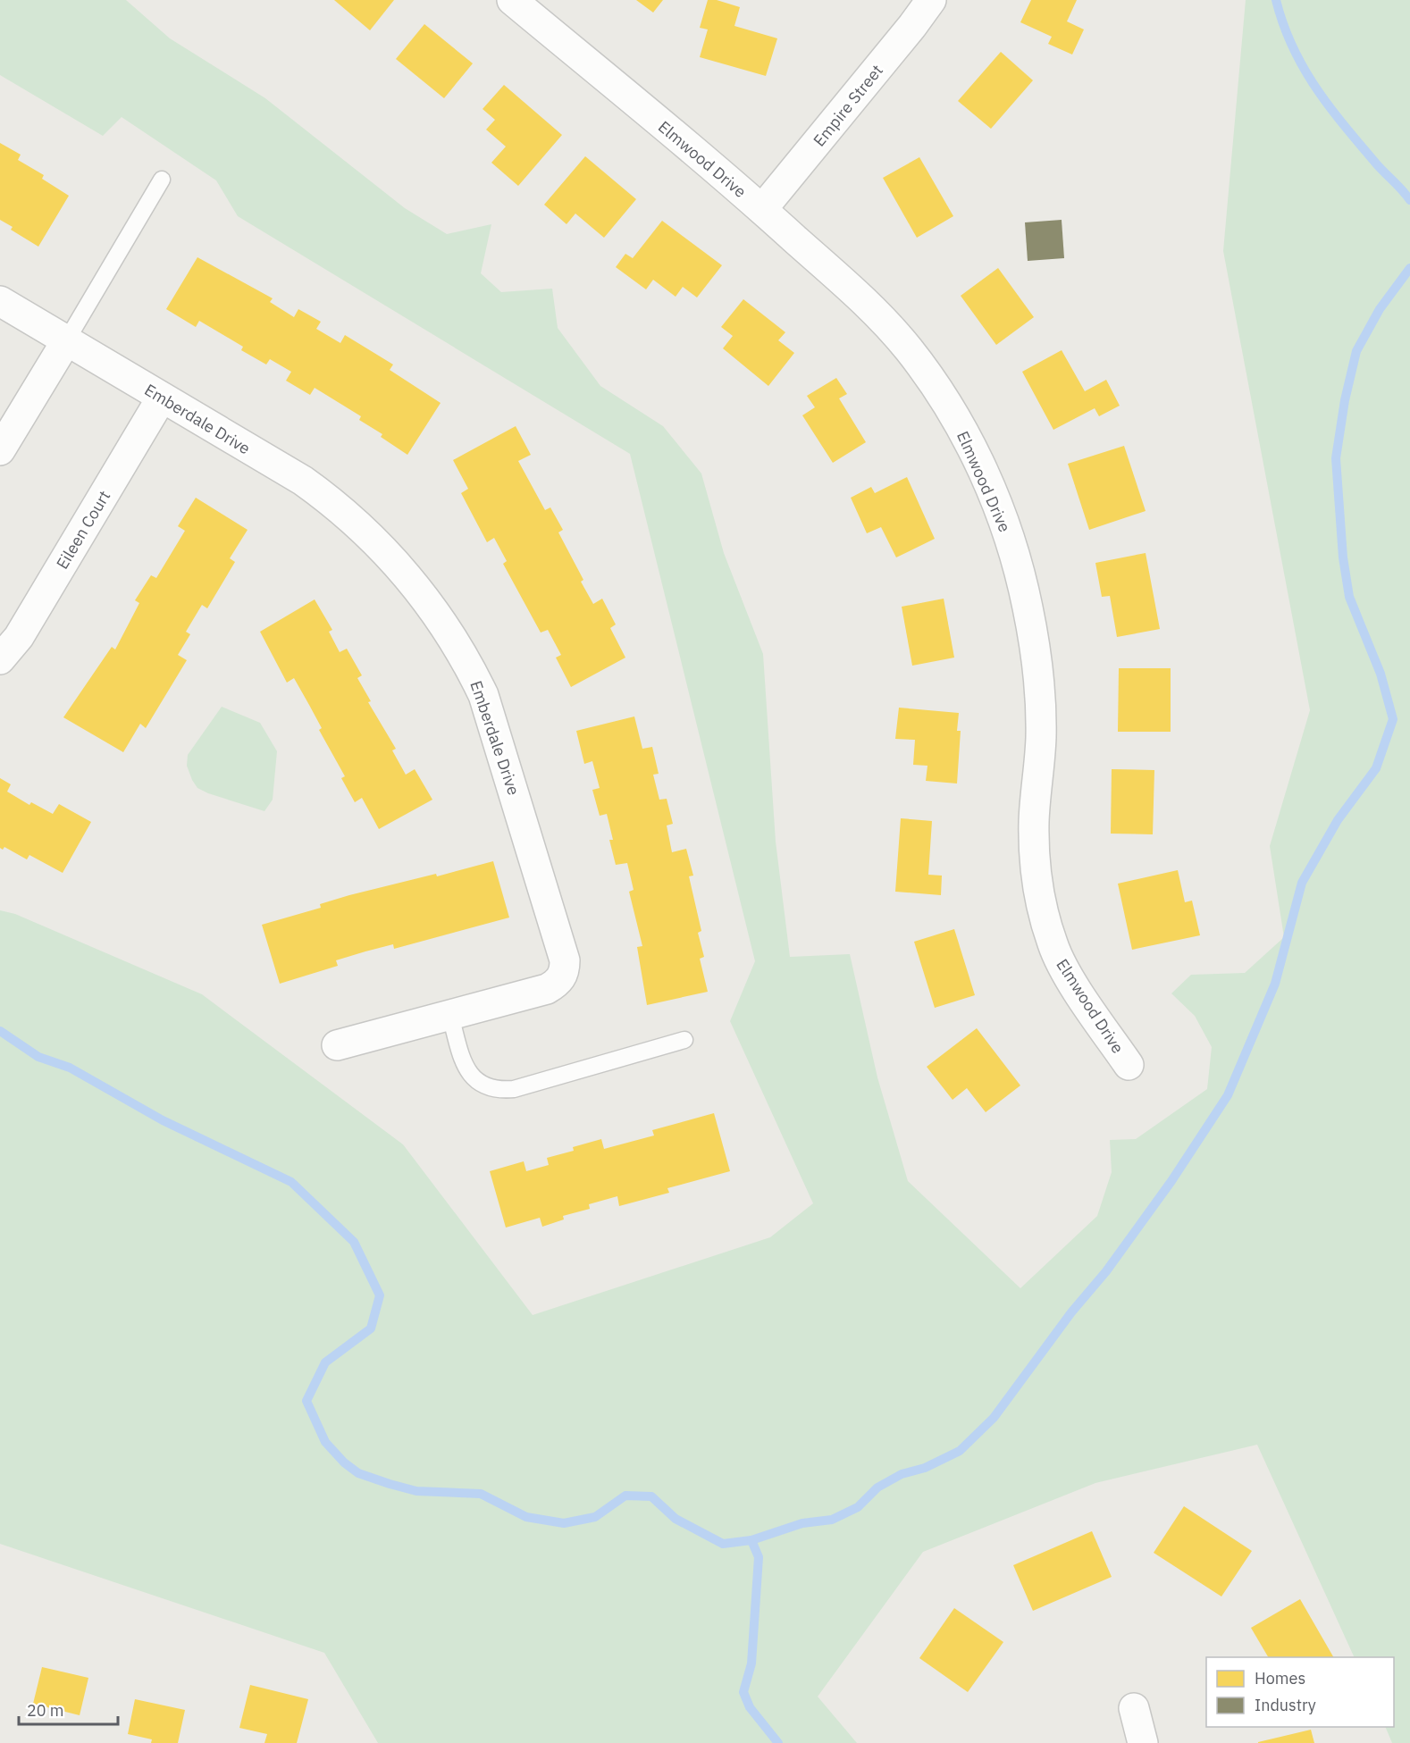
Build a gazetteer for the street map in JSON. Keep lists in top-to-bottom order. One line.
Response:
{"streets":{"street":["Empire Street","Elmwood Drive","Emberdale Drive","Eileen Court"]},"crossings":[["Empire Street","Elmwood Drive"],["Emberdale Drive","Eileen Court"]],"legend":["Homes","Industry"],"scale_bar":"20 m"}
